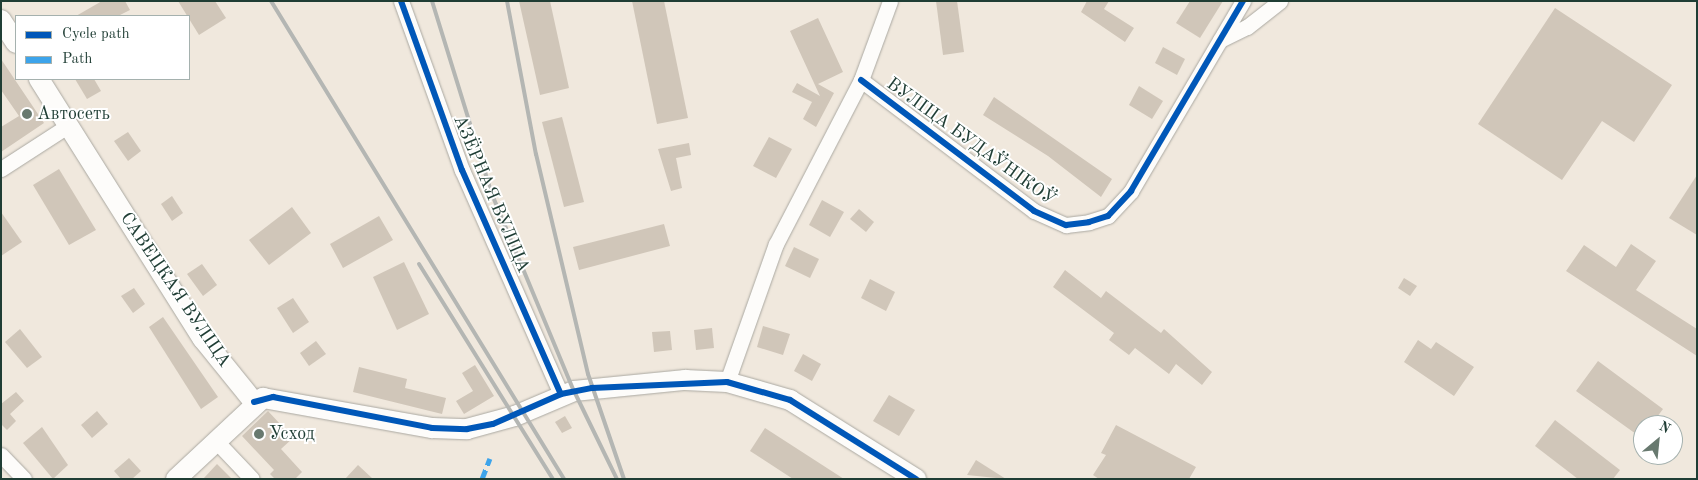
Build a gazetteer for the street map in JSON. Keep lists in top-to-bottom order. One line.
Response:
{"streets":{"street":["ВУЛІЦА БУДАЎНІКОЎ","АЗЁРНАЯ ВУЛІЦА","САВЕЦКАЯ ВУЛІЦА"]},"places":["Автосеть","Усход"],"legend":["Cycle path","Path"],"north":"top right"}
